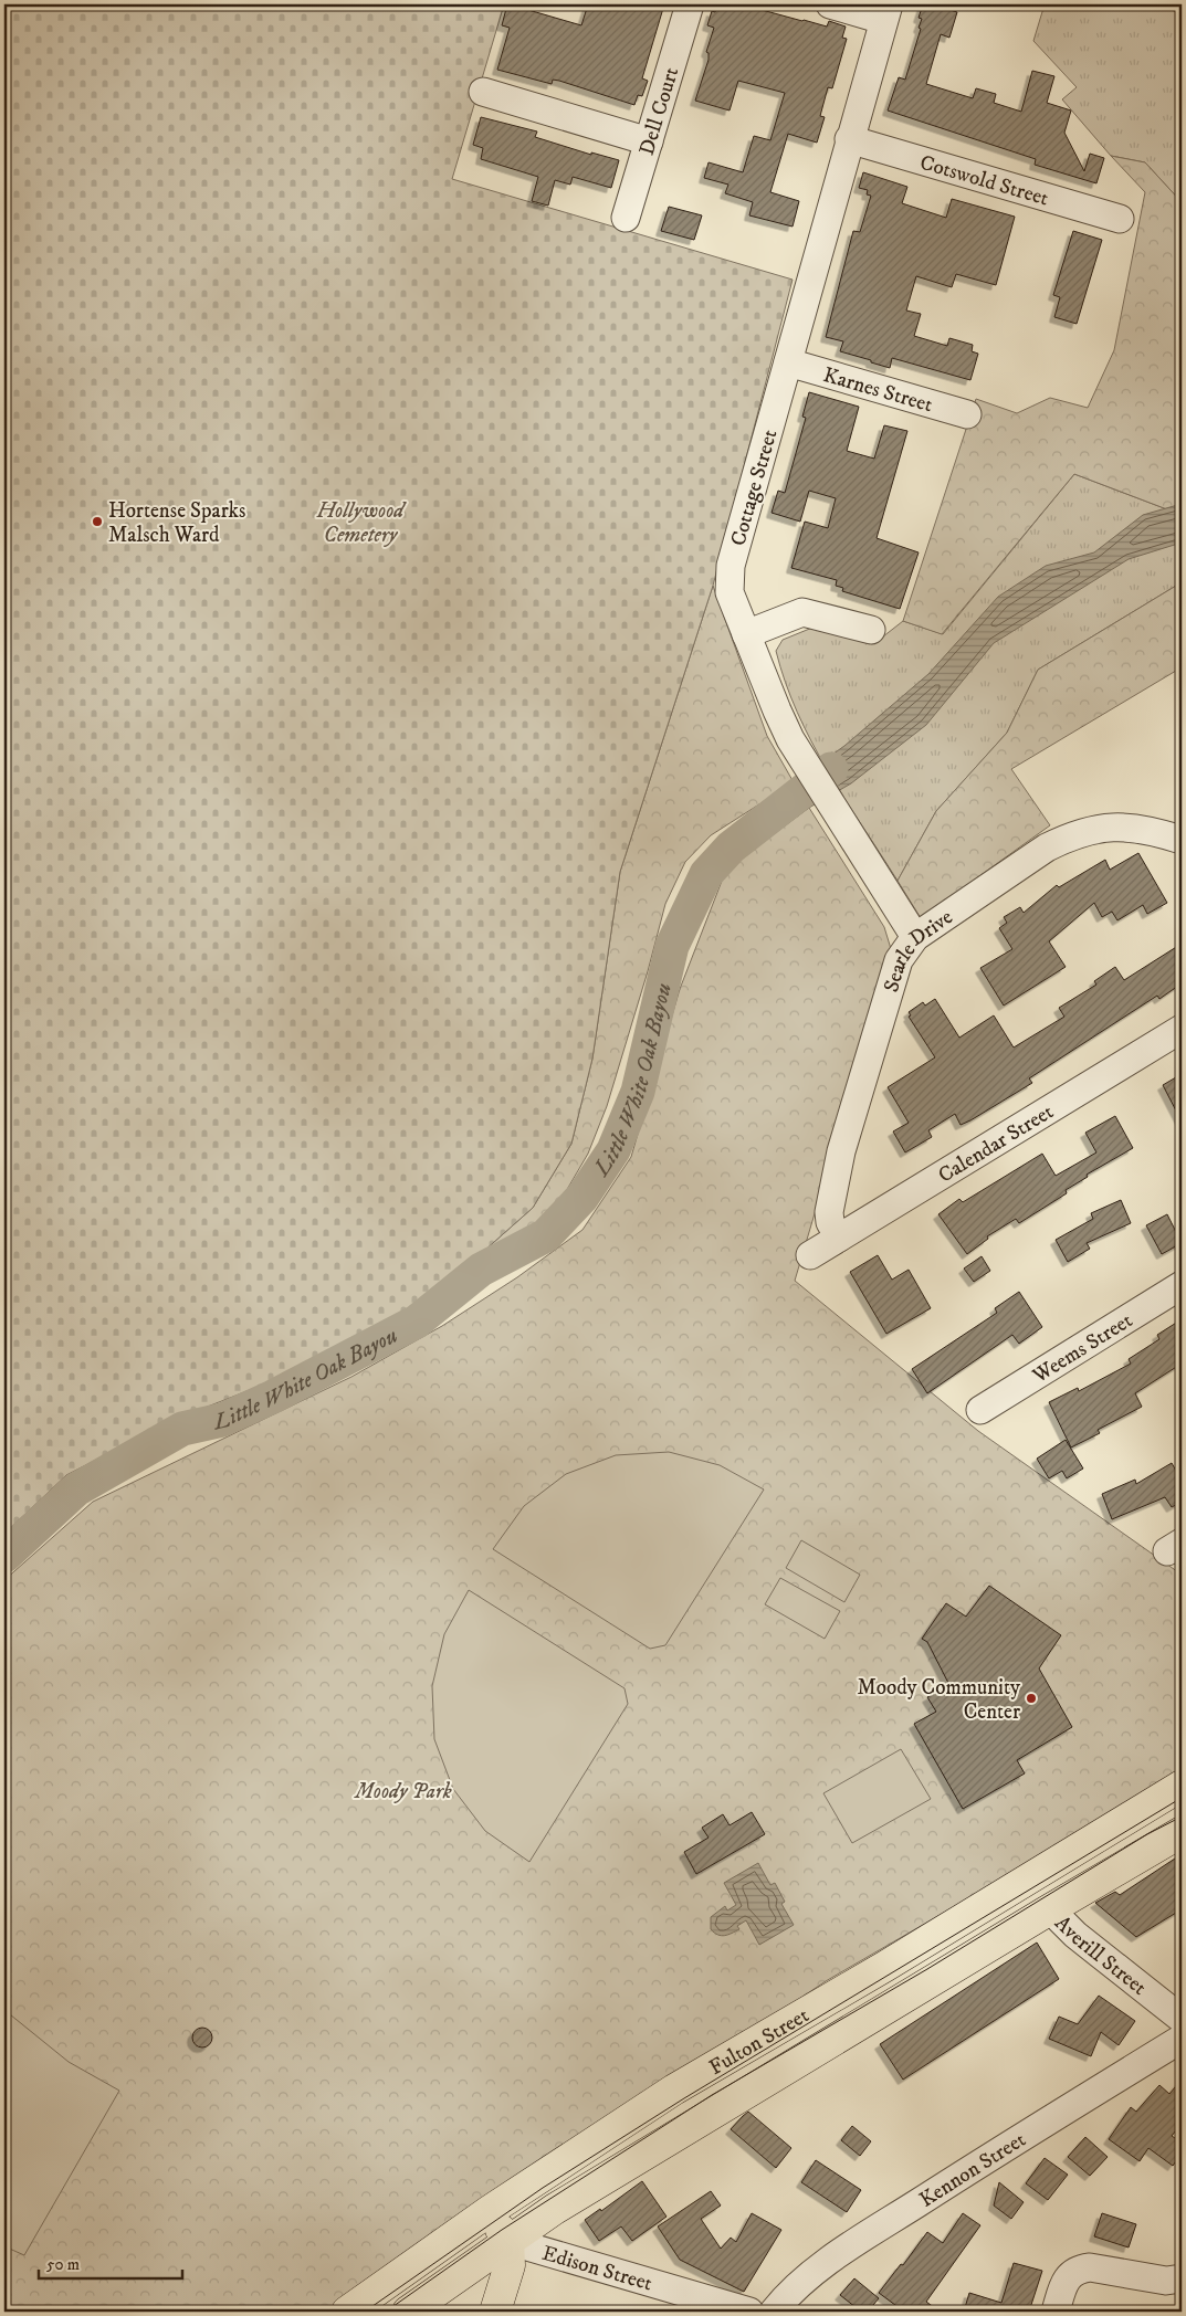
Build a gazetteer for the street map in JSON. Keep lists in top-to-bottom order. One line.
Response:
{"streets":{"main road":["Fulton Street"],"street":["Dell Court","Cotswold Street","Karnes Street","Cottage Street","Searle Drive","Calendar Street","Weems Street","Averill Street","Kennon Street","Edison Street"]},"crossings":[["Cotswold Street","Cottage Street"],["Karnes Street","Cottage Street"],["Cottage Street","Searle Drive"],["Searle Drive","Calendar Street"],["Averill Street","Fulton Street"],["Fulton Street","Edison Street"]],"water":["Little White Oak Bayou"],"parks":["Hollywood Cemetery","Moody Park"],"places":["Hortense Sparks Malsch Ward","Moody Community Center"],"scale_bar":"50 m"}
